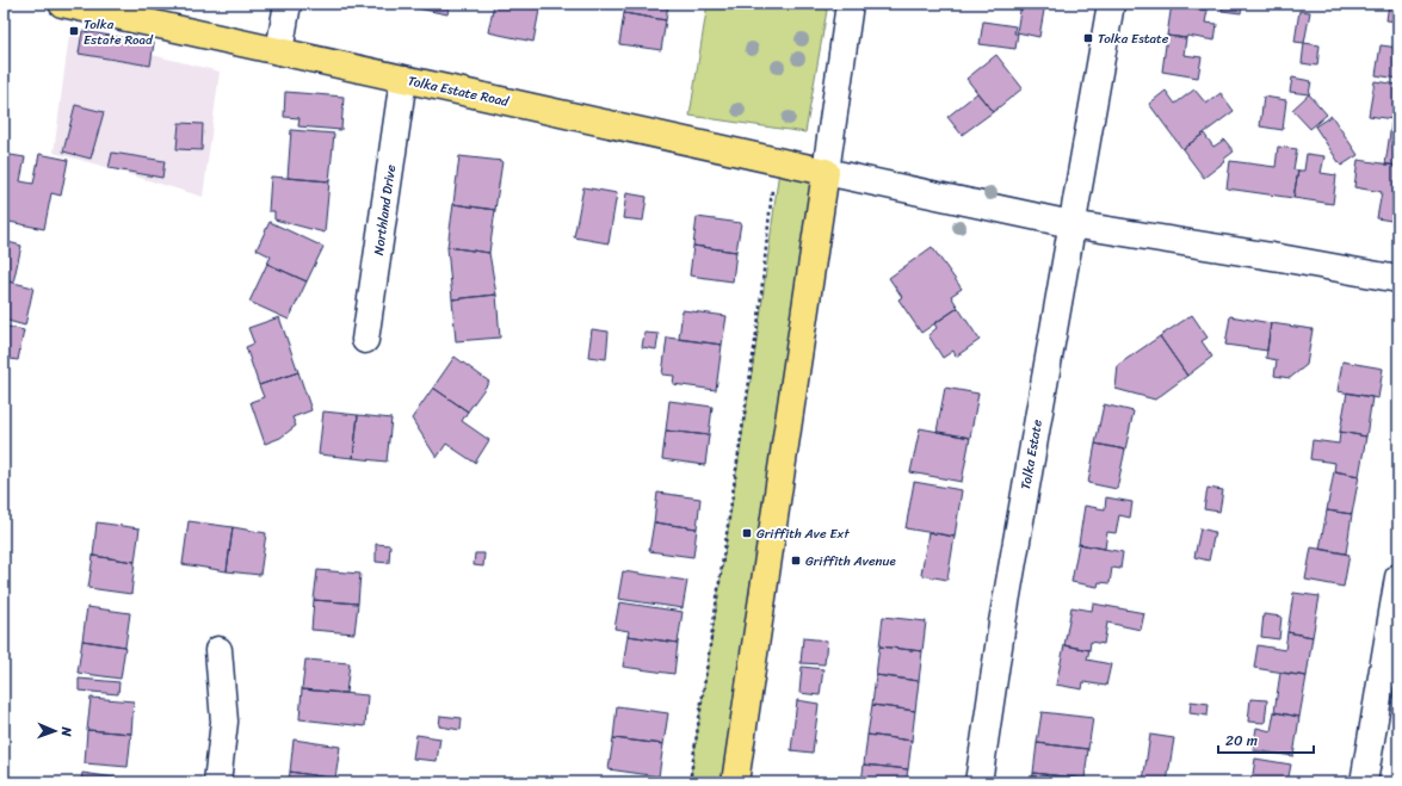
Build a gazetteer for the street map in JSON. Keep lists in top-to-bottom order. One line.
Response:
{"streets":{"main road":["Tolka Estate Road"],"street":["Northland Drive","Tolka Estate"]},"crossings":[["Tolka Estate Road","Northland Drive"]],"places":{"transit":["Tolka Estate Road","Tolka Estate","Griffith Ave Ext","Griffith Avenue"]},"scale_bar":"20 m","north":"right"}
